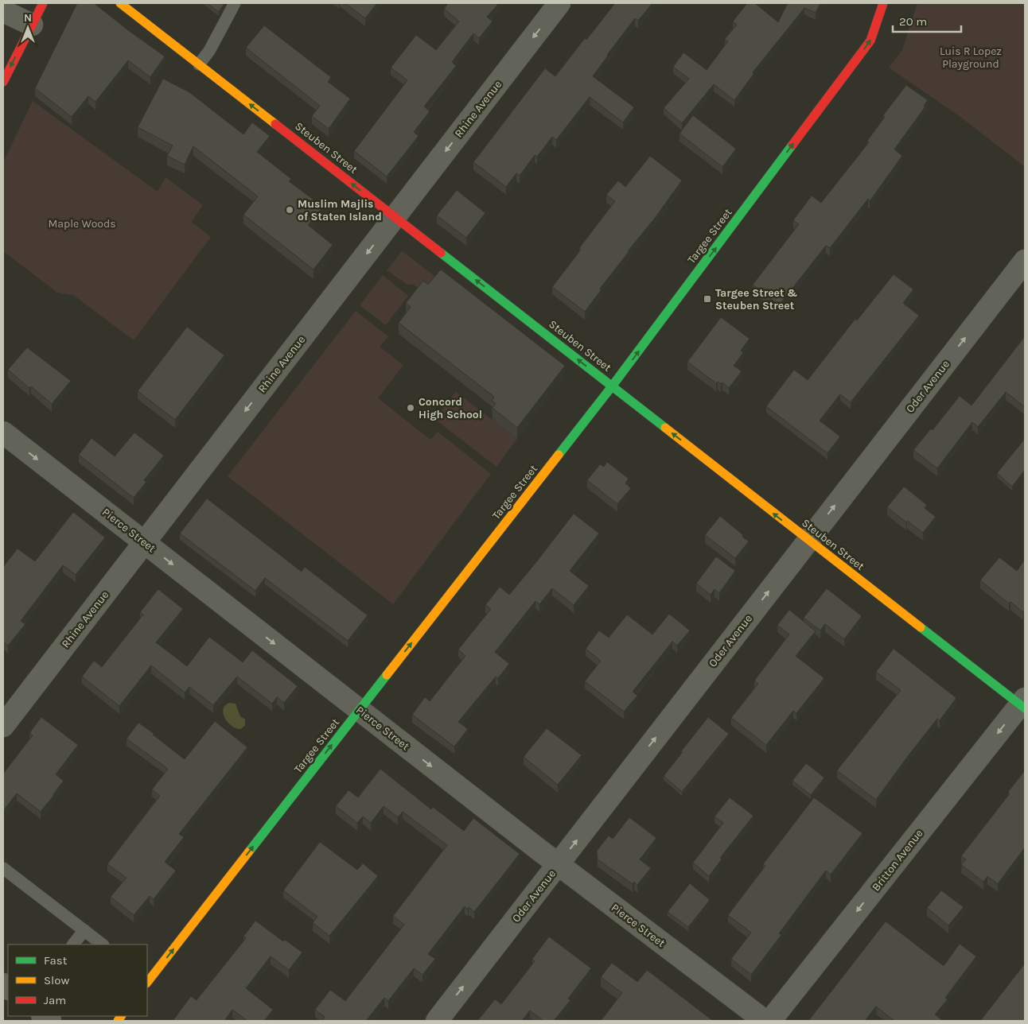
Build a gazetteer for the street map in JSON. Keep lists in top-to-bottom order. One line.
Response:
{"streets":{"main road":["Steuben Street","Targee Street"],"street":["Rhine Avenue","Oder Avenue","Pierce Street","Britton Avenue"]},"crossings":[["Rhine Avenue","Steuben Street"],["Rhine Avenue","Pierce Street"],["Steuben Street","Targee Street"],["Steuben Street","Oder Avenue"],["Steuben Street","Britton Avenue"],["Targee Street","Pierce Street"],["Oder Avenue","Pierce Street"]],"one_way":["Rhine Avenue","Steuben Street","Targee Street","Oder Avenue","Pierce Street","Britton Avenue"],"parks":["Luis R Lopez Playground","Maple Woods"],"places":{"other":["Muslim Majlis of Staten Island","Concord High School"],"transit":["Targee Street & Steuben Street"]},"legend":["Fast","Slow","Jam"],"scale_bar":"20 m","north":"top"}
